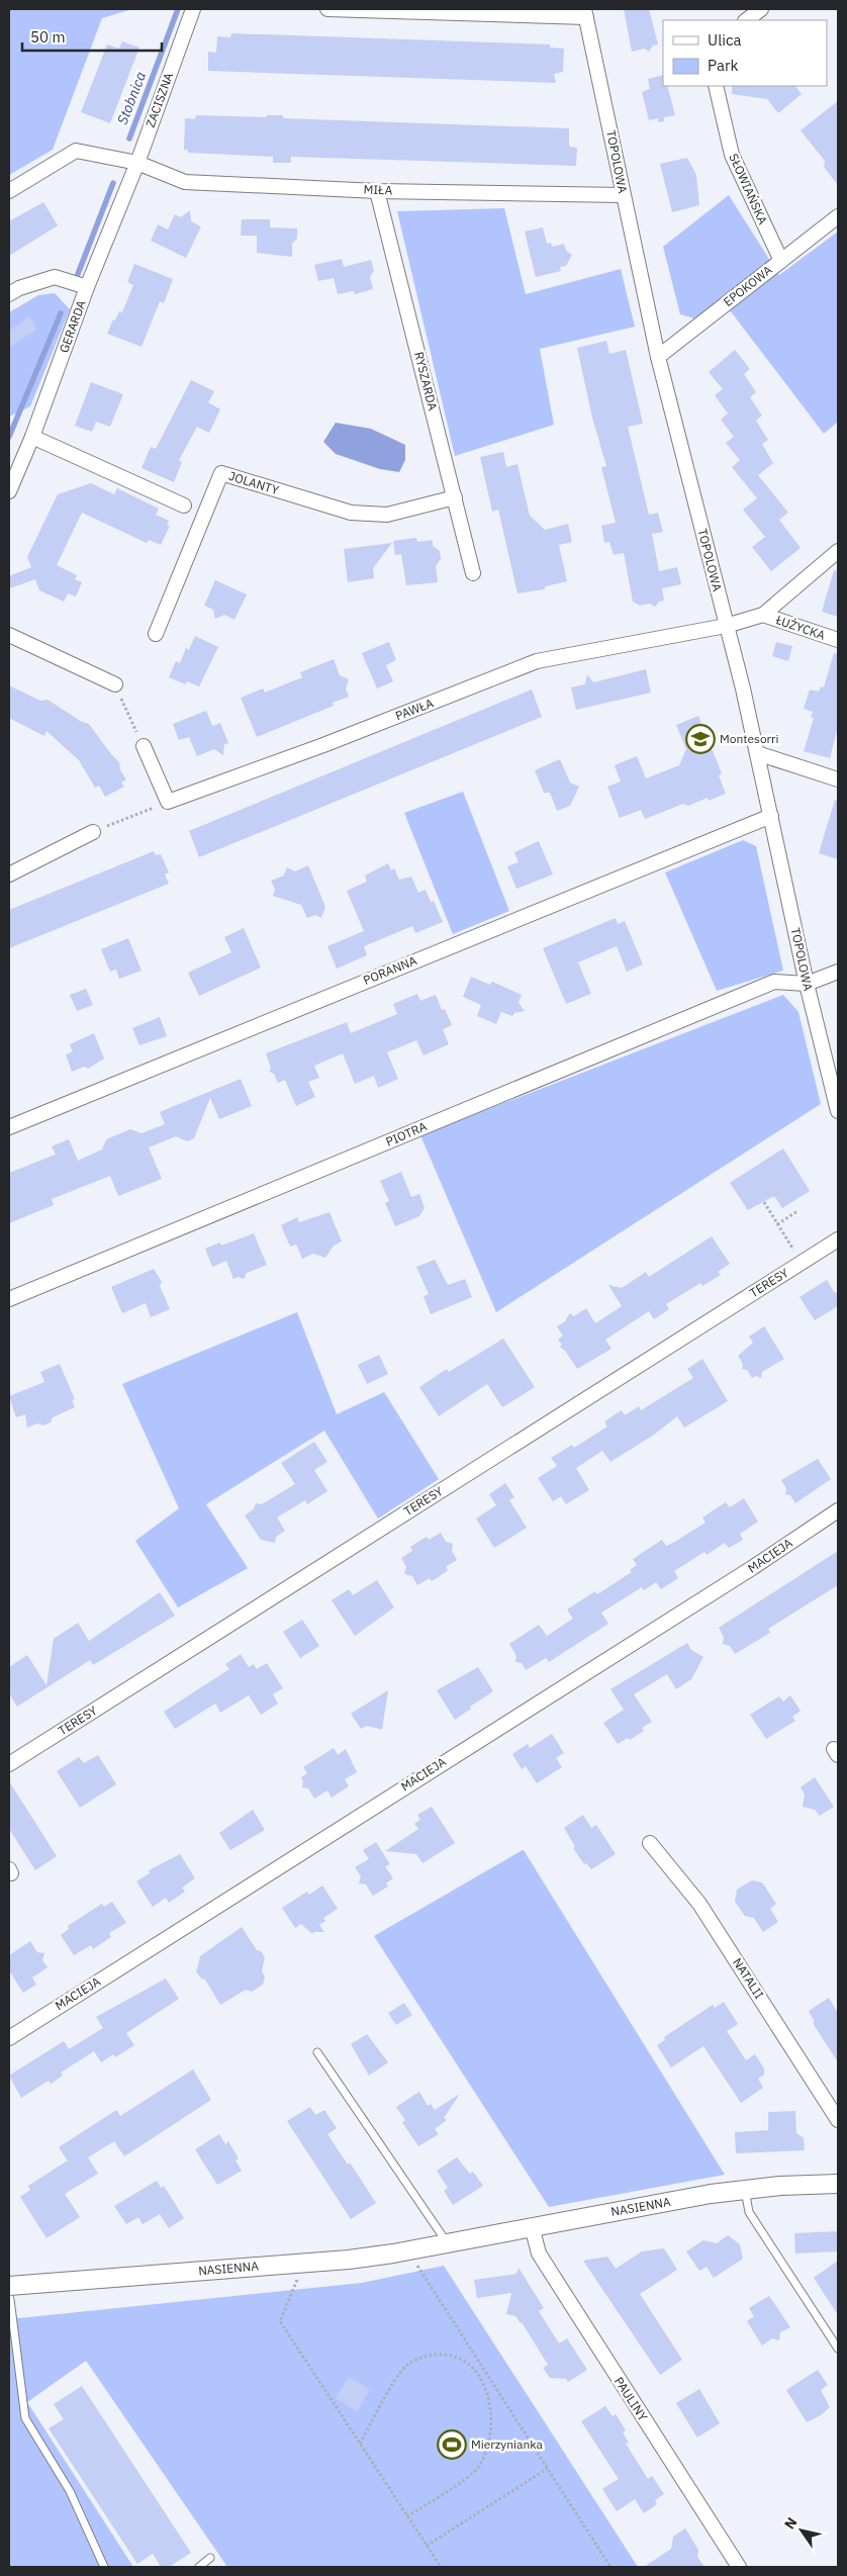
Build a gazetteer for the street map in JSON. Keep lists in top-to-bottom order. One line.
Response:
{"streets":{"street":["ZACISZNA","TOPOLOWA","SŁOWIAŃSKA","MIŁA","EPOKOWA","GERARDA","RYSZARDA","JOLANTY","ŁUŻYCKA","PAWŁA","PORANNA","PIOTRA","TERESY","MACIEJA","NATALII","NASIENNA","PAULINY"]},"crossings":[["ZACISZNA","MIŁA"],["ZACISZNA","GERARDA"],["TOPOLOWA","MIŁA"],["TOPOLOWA","EPOKOWA"],["TOPOLOWA","PAWŁA"],["TOPOLOWA","PORANNA"],["TOPOLOWA","PIOTRA"],["SŁOWIAŃSKA","EPOKOWA"],["MIŁA","GERARDA"],["MIŁA","RYSZARDA"],["RYSZARDA","JOLANTY"],["ŁUŻYCKA","PAWŁA"],["NASIENNA","PAULINY"]],"water":["Stobnica"],"places":{"school or university":["Montesorri"],"sports":["Mierzynianka"]},"legend":["Ulica","Park"],"scale_bar":"50 m","north":"top left"}
